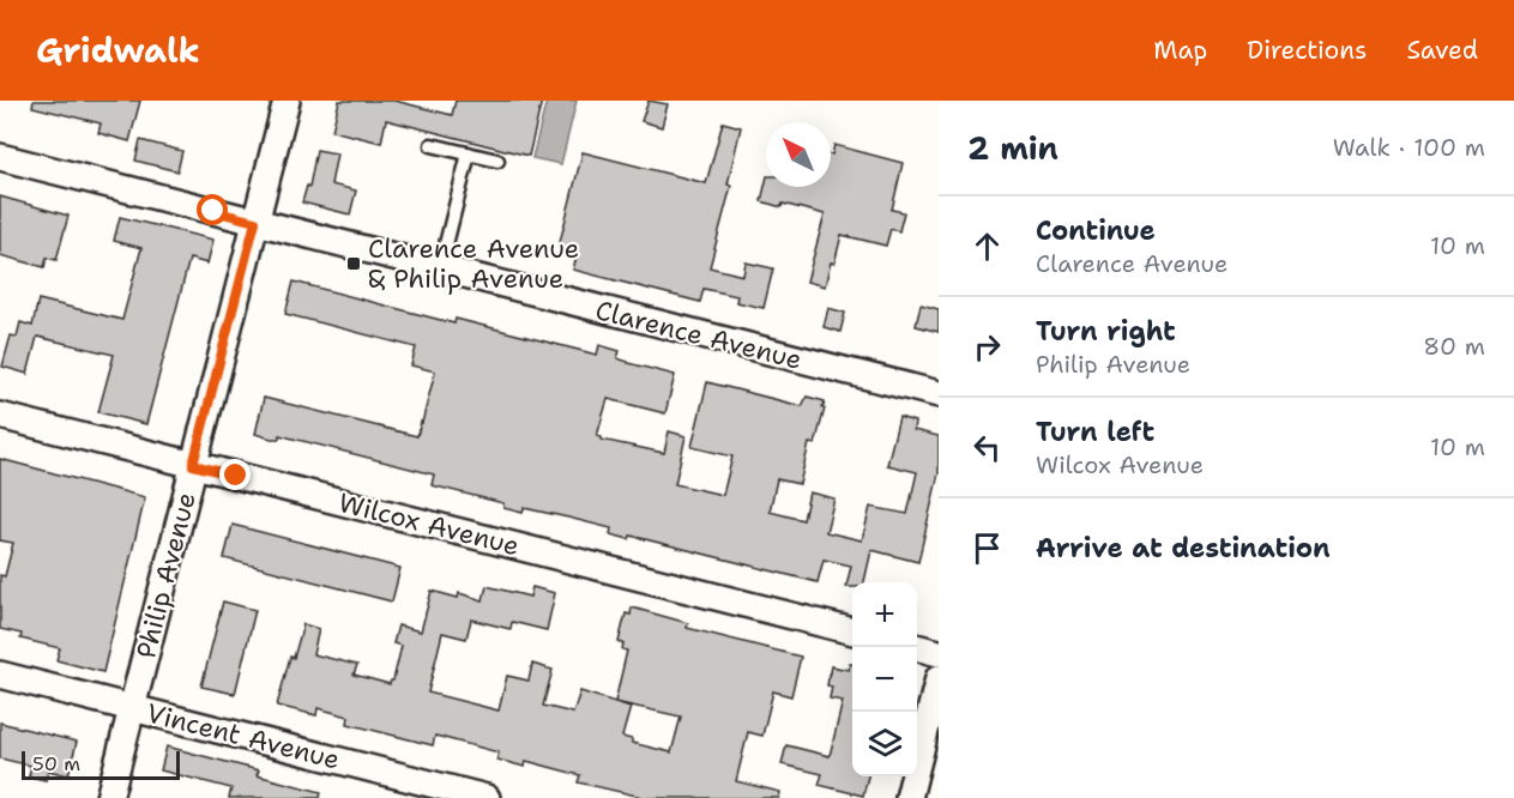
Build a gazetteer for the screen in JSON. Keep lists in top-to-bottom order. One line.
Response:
{"streets":{"street":["Clarence Avenue","Wilcox Avenue","Philip Avenue","Vincent Avenue"]},"crossings":[["Clarence Avenue","Philip Avenue"],["Wilcox Avenue","Philip Avenue"],["Philip Avenue","Vincent Avenue"]],"places":{"transit":["Clarence Avenue & Philip Avenue"]},"scale_bar":"50 m","north":"top left","page":{"header":"Gridwalk","nav":["Map","Directions","Saved"],"heading":["2 min","Walk · 100 m"],"list":[["Continue","Clarence Avenue","10 m"],["Turn right","Philip Avenue","80 m"],["Turn left","Wilcox Avenue","10 m"],"Arrive at destination"],"map_buttons":["+","−"],"scale":"50 m"}}
